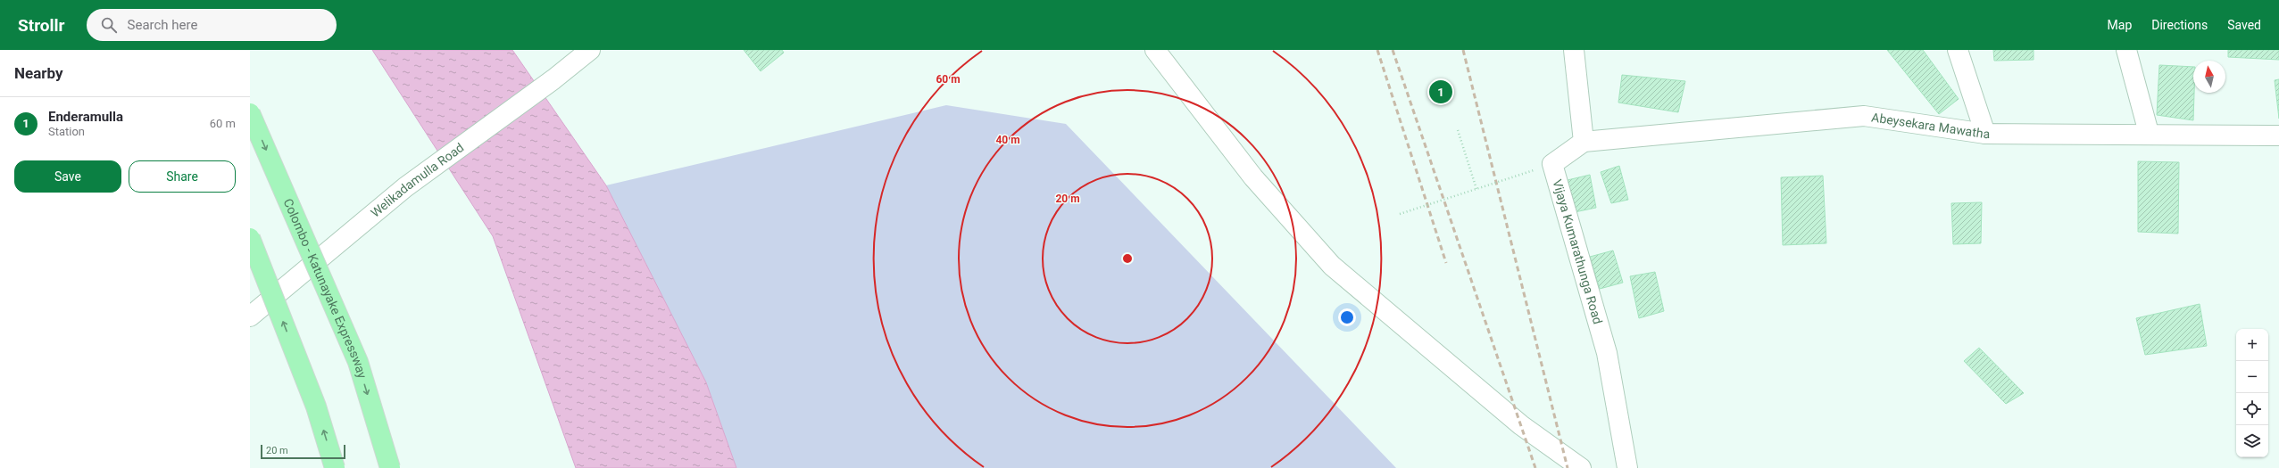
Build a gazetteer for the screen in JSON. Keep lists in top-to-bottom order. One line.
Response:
{"streets":{"highway":["Colombo - Katunayake Expressway"],"street":["Abeysekara Mawatha","Welikadamulla Road","Vijaya Kumarathunga Road"]},"crossings":[["Abeysekara Mawatha","Vijaya Kumarathunga Road"]],"scale_bar":"20 m","north":"top","page":{"header":"Strollr","search":"Search here","nav":["Map","Directions","Saved"],"heading":"Nearby","pins":"1","list":[{"mark":"1","name":"Enderamulla","note":"Station","value":"60 m"}],"buttons":["Save","Share"],"map_buttons":["+","−"],"scale":"20 m"},"rings":["60 m","40 m","20 m"]}
